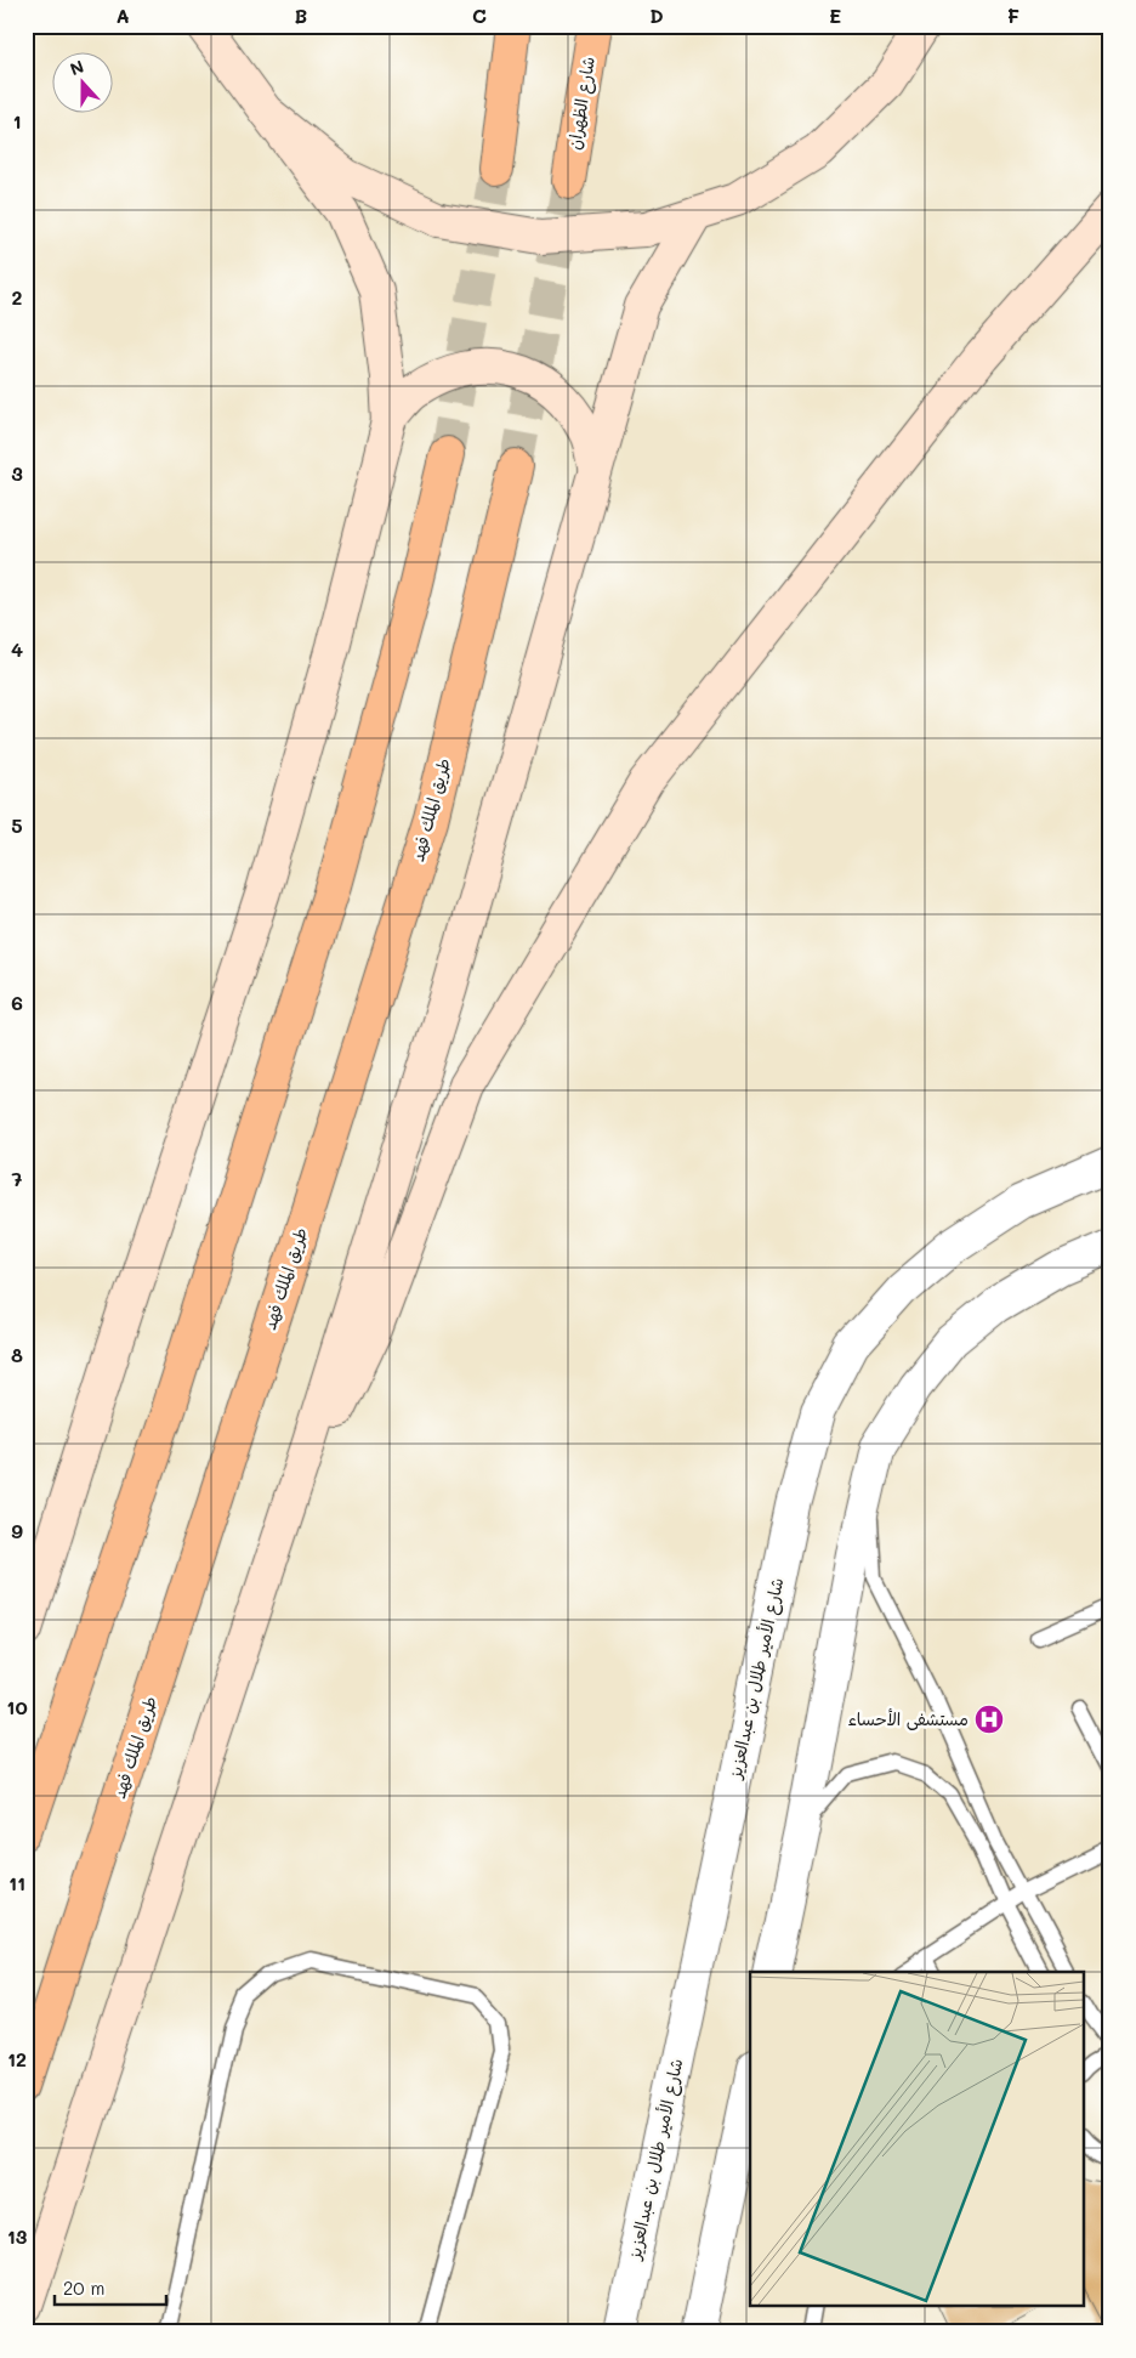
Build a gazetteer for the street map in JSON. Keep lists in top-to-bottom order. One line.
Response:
{"streets":{"highway":["شارع الظهران","طريق الملك فهد"],"street":["شارع الأمير طلال بن عبدالعزيز"]},"places":{"hospital":["مستشفى الأحساء"]},"scale_bar":"20 m","north":"top","grid":{"columns":["A","B","C","D","E","F"],"rows":["1","2","3","4","5","6","7","8","9","10","11","12","13"]}}
